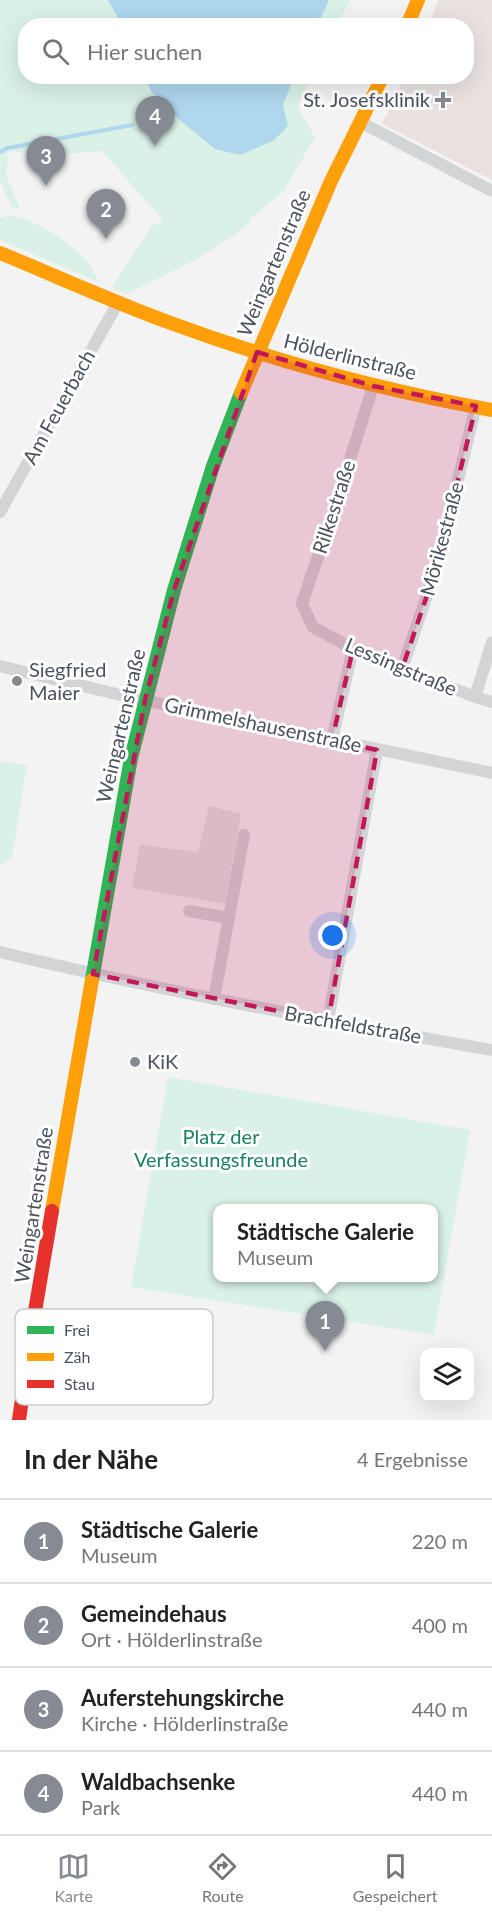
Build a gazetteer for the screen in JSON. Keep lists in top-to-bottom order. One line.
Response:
{"streets":{"street":["Weingartenstraße","Hölderlinstraße","Am Feuerbach","Rilkestraße","Mörikestraße","Lessingstraße","Grimmelshausenstraße","Brachfeldstraße"]},"crossings":[["Weingartenstraße","Hölderlinstraße"],["Weingartenstraße","Grimmelshausenstraße"],["Weingartenstraße","Brachfeldstraße"],["Hölderlinstraße","Am Feuerbach"],["Hölderlinstraße","Rilkestraße"],["Hölderlinstraße","Mörikestraße"],["Rilkestraße","Lessingstraße"],["Mörikestraße","Lessingstraße"]],"parks":["Platz der Verfassungsfreunde"],"places":{"health":["St. Josefsklinik"],"other":["Siegfried Maier","KiK"]},"legend":["Frei","Zäh","Stau"],"page":{"search":"Hier suchen","pins":["4","3","2","1"],"popup":["Städtische Galerie","Museum"],"heading":["In der Nähe","4 Ergebnisse"],"list":[{"mark":"1","name":"Städtische Galerie","note":"Museum","value":"220 m"},{"mark":"2","name":"Gemeindehaus","note":"Ort · Hölderlinstraße","value":"400 m"},{"mark":"3","name":"Auferstehungskirche","note":"Kirche · Hölderlinstraße","value":"440 m"},{"mark":"4","name":"Waldbachsenke","note":"Park","value":"440 m"}],"nav":["Karte","Route","Gespeichert"]}}
